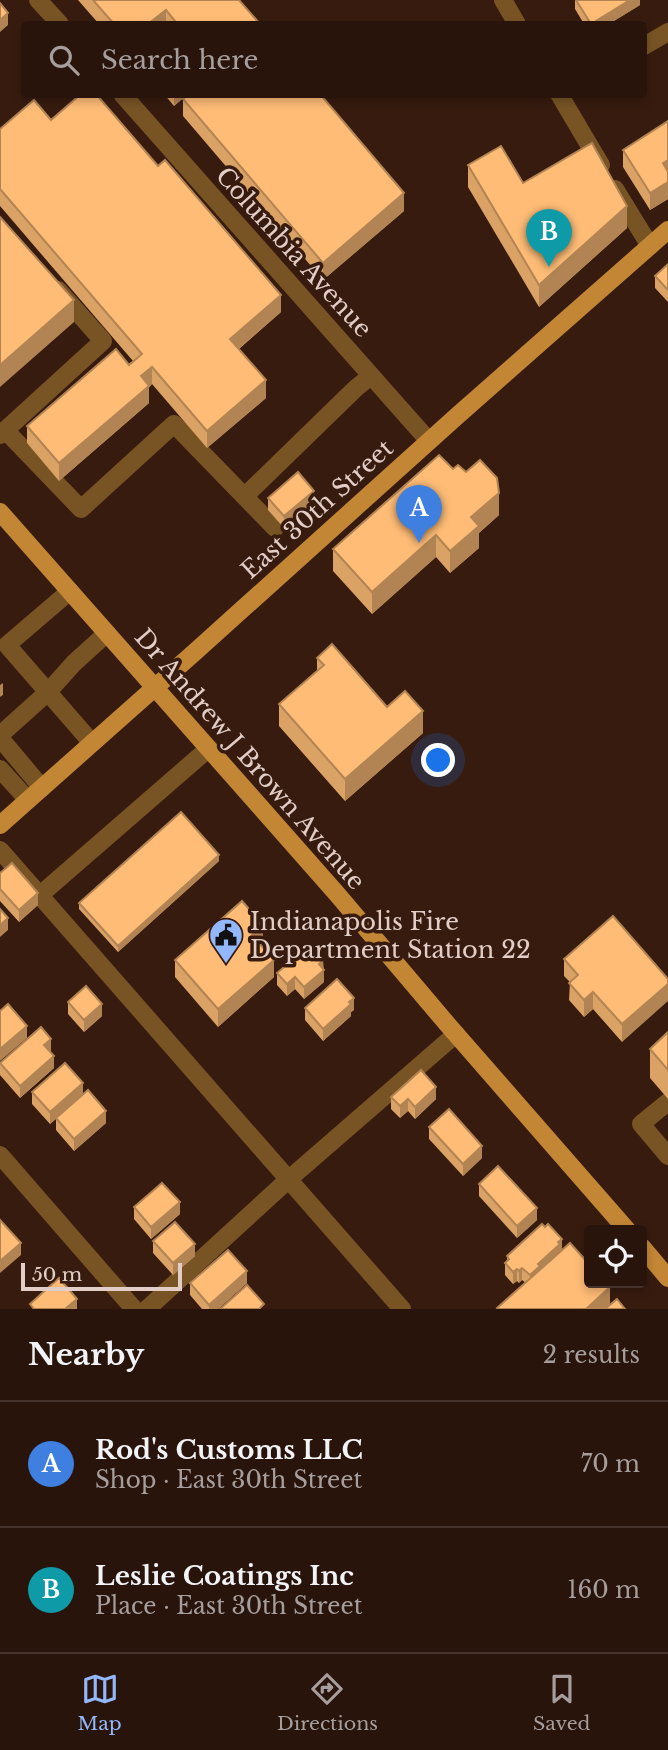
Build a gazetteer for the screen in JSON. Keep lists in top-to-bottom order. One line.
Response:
{"streets":{"main road":["East 30th Street","Dr Andrew J Brown Avenue"],"street":["Columbia Avenue"]},"crossings":[["Columbia Avenue","East 30th Street"],["East 30th Street","Dr Andrew J Brown Avenue"]],"places":{"public building":["Indianapolis Fire Department Station 22"]},"scale_bar":"50 m","page":{"search":"Search here","pins":["B","A"],"scale":"50 m","heading":["Nearby","2 results"],"list":[{"mark":"A","name":"Rod's Customs LLC","note":"Shop · East 30th Street","value":"70 m"},{"mark":"B","name":"Leslie Coatings Inc","note":"Place · East 30th Street","value":"160 m"}],"nav":["Map","Directions","Saved"]}}
